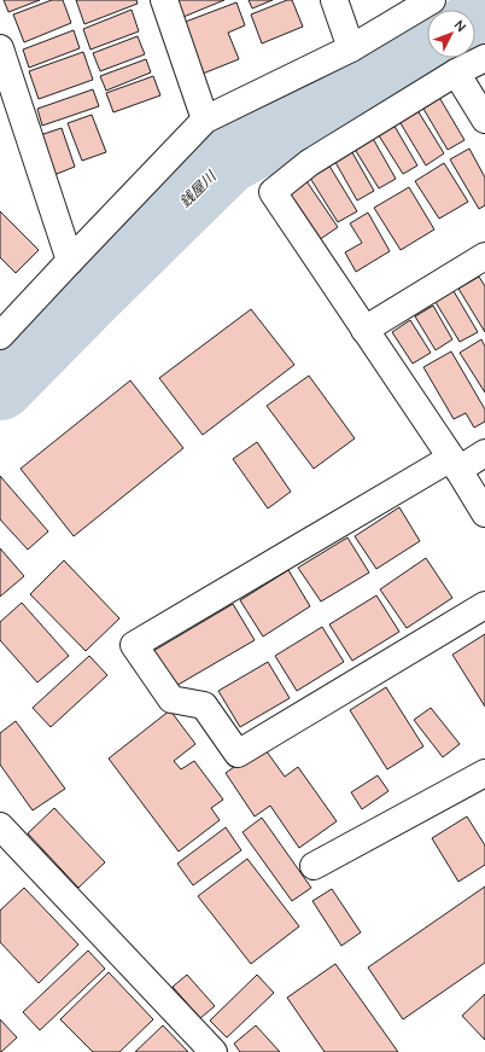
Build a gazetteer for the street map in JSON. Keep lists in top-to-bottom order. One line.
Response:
{"water":["銭屋川"],"north":"top right"}
